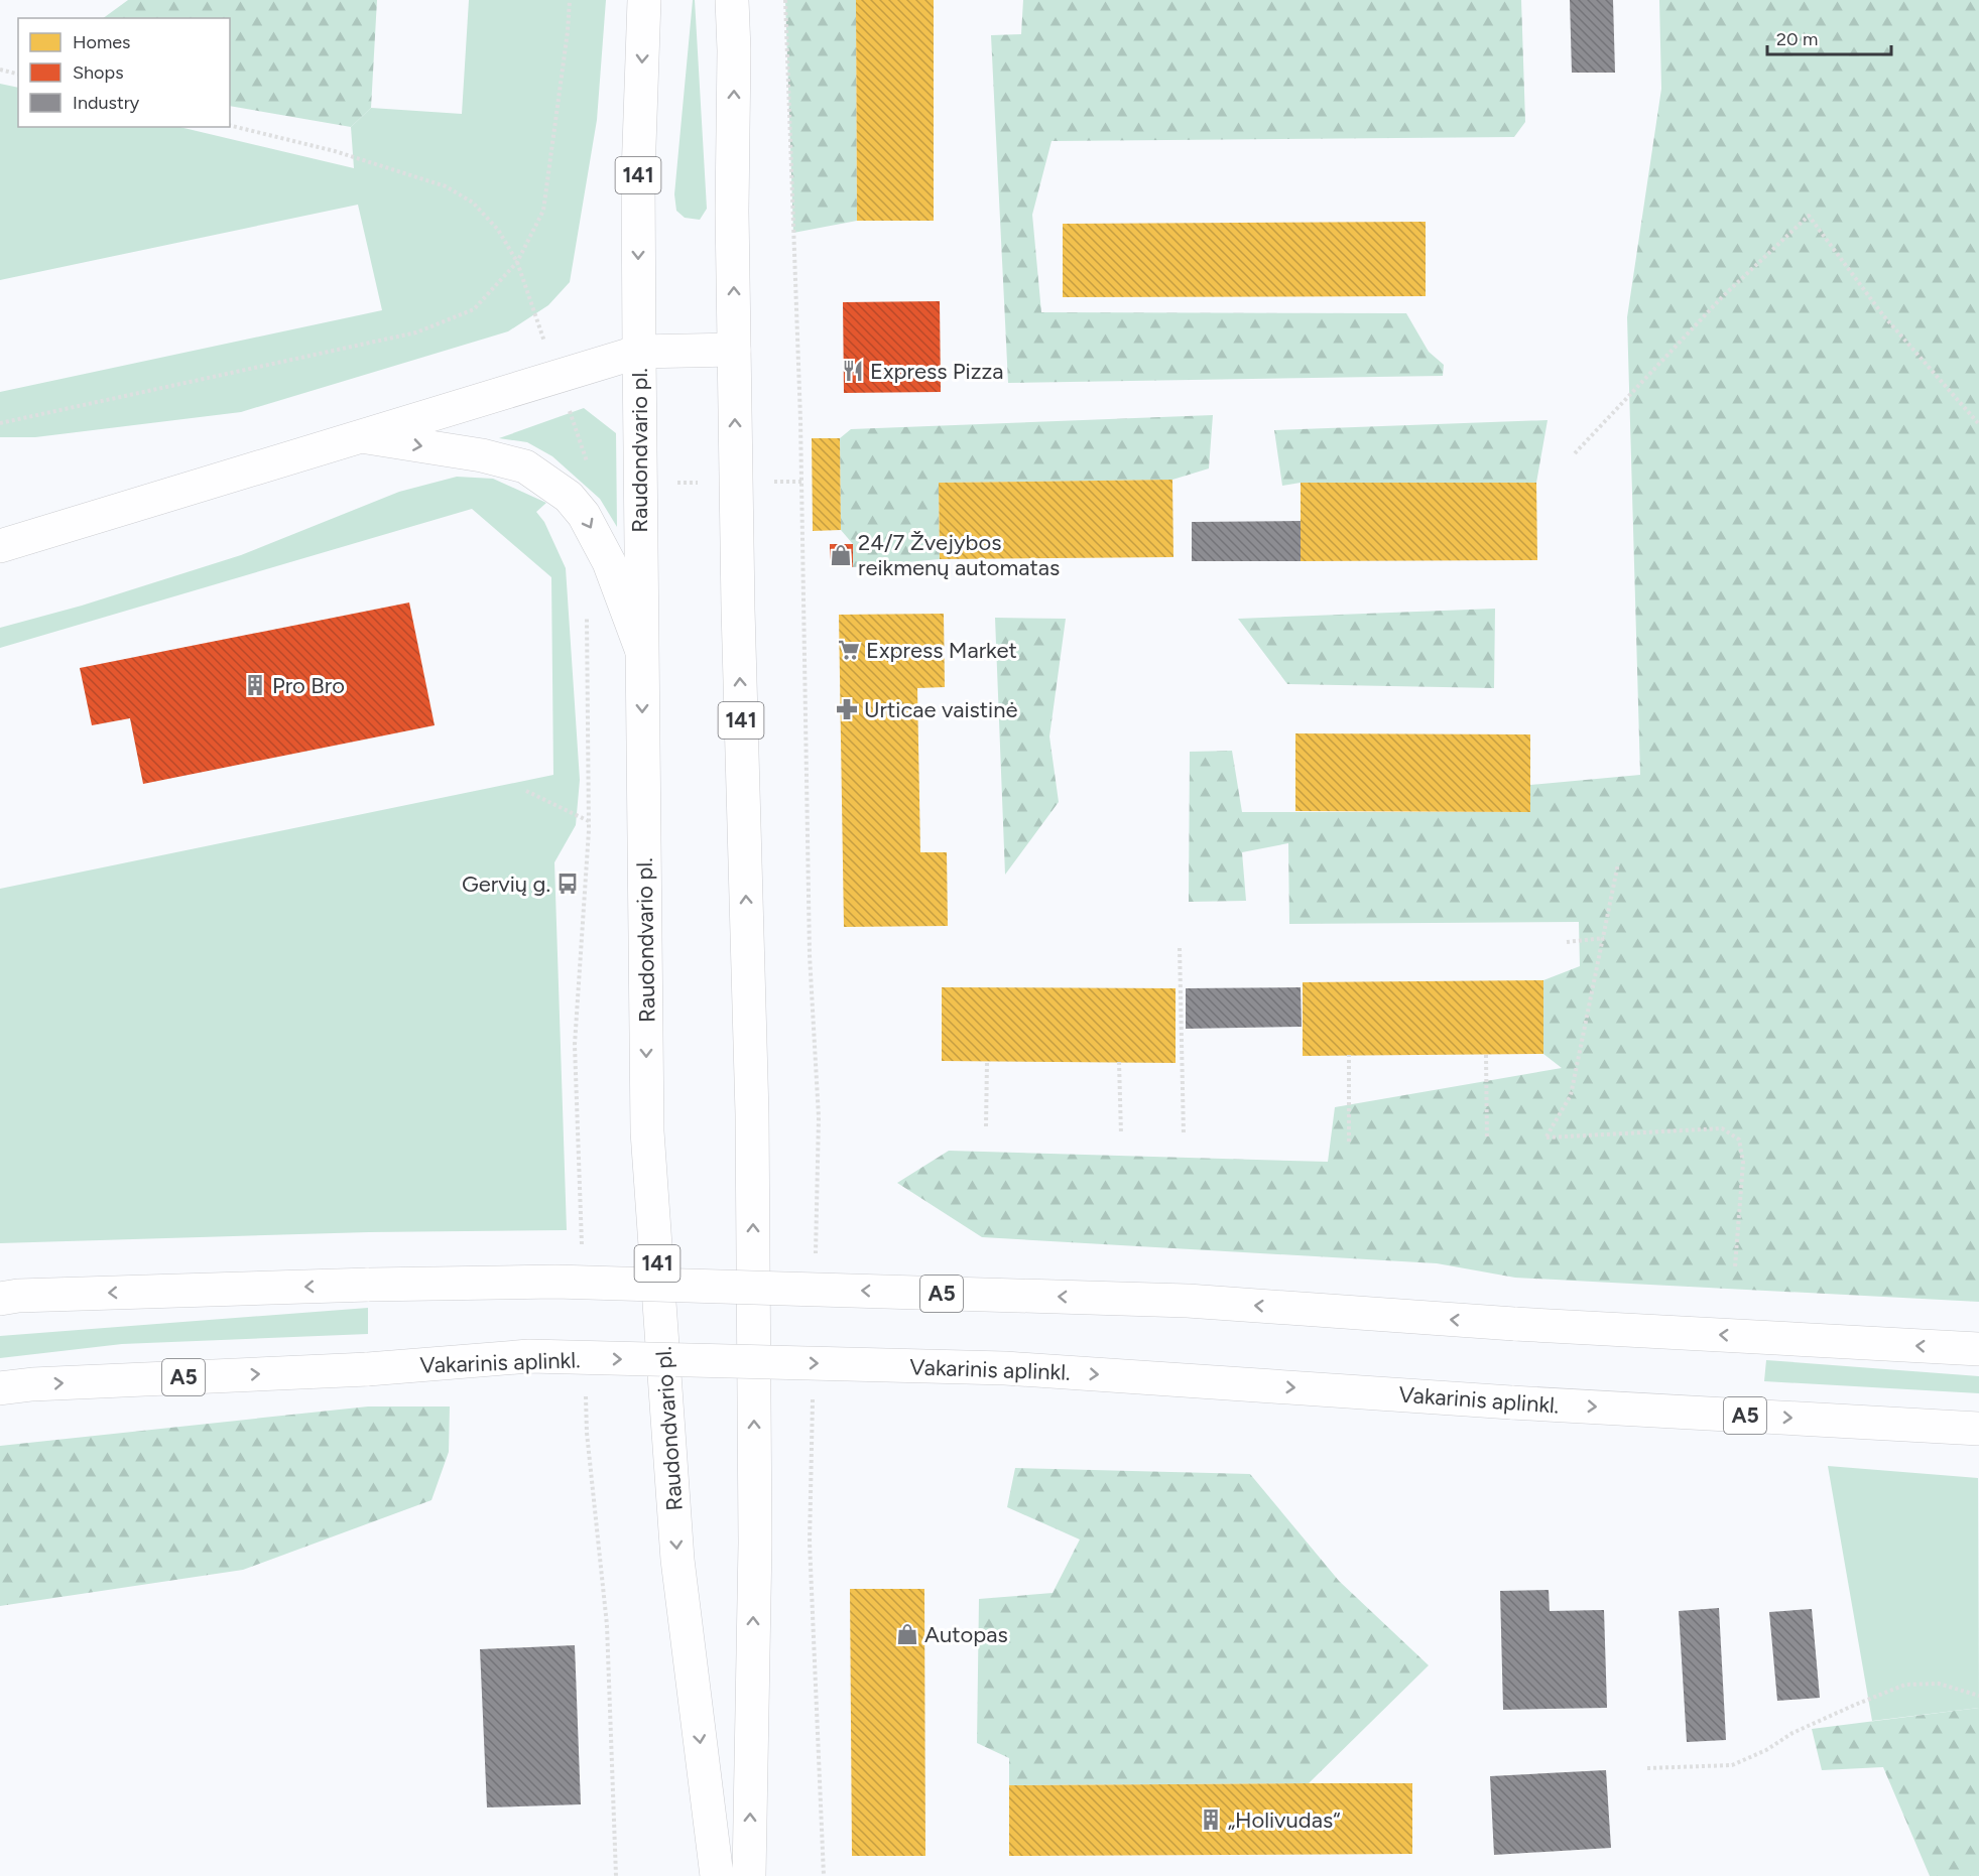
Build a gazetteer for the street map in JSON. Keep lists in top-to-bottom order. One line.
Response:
{"streets":{"main road":["141","Raudondvario pl.","A5","Vakarinis aplinkl."]},"places":{"restaurant":["Express Pizza"],"shop":["24/7 Žvejybos reikmenų automatas","Autopas"],"supermarket":["Express Market"],"building":["Pro Bro","„Holivudas“"],"pharmacy":["Urticae vaistinė"],"bus stop":["Gervių g."]},"legend":["Homes","Shops","Industry"],"scale_bar":"20 m"}
